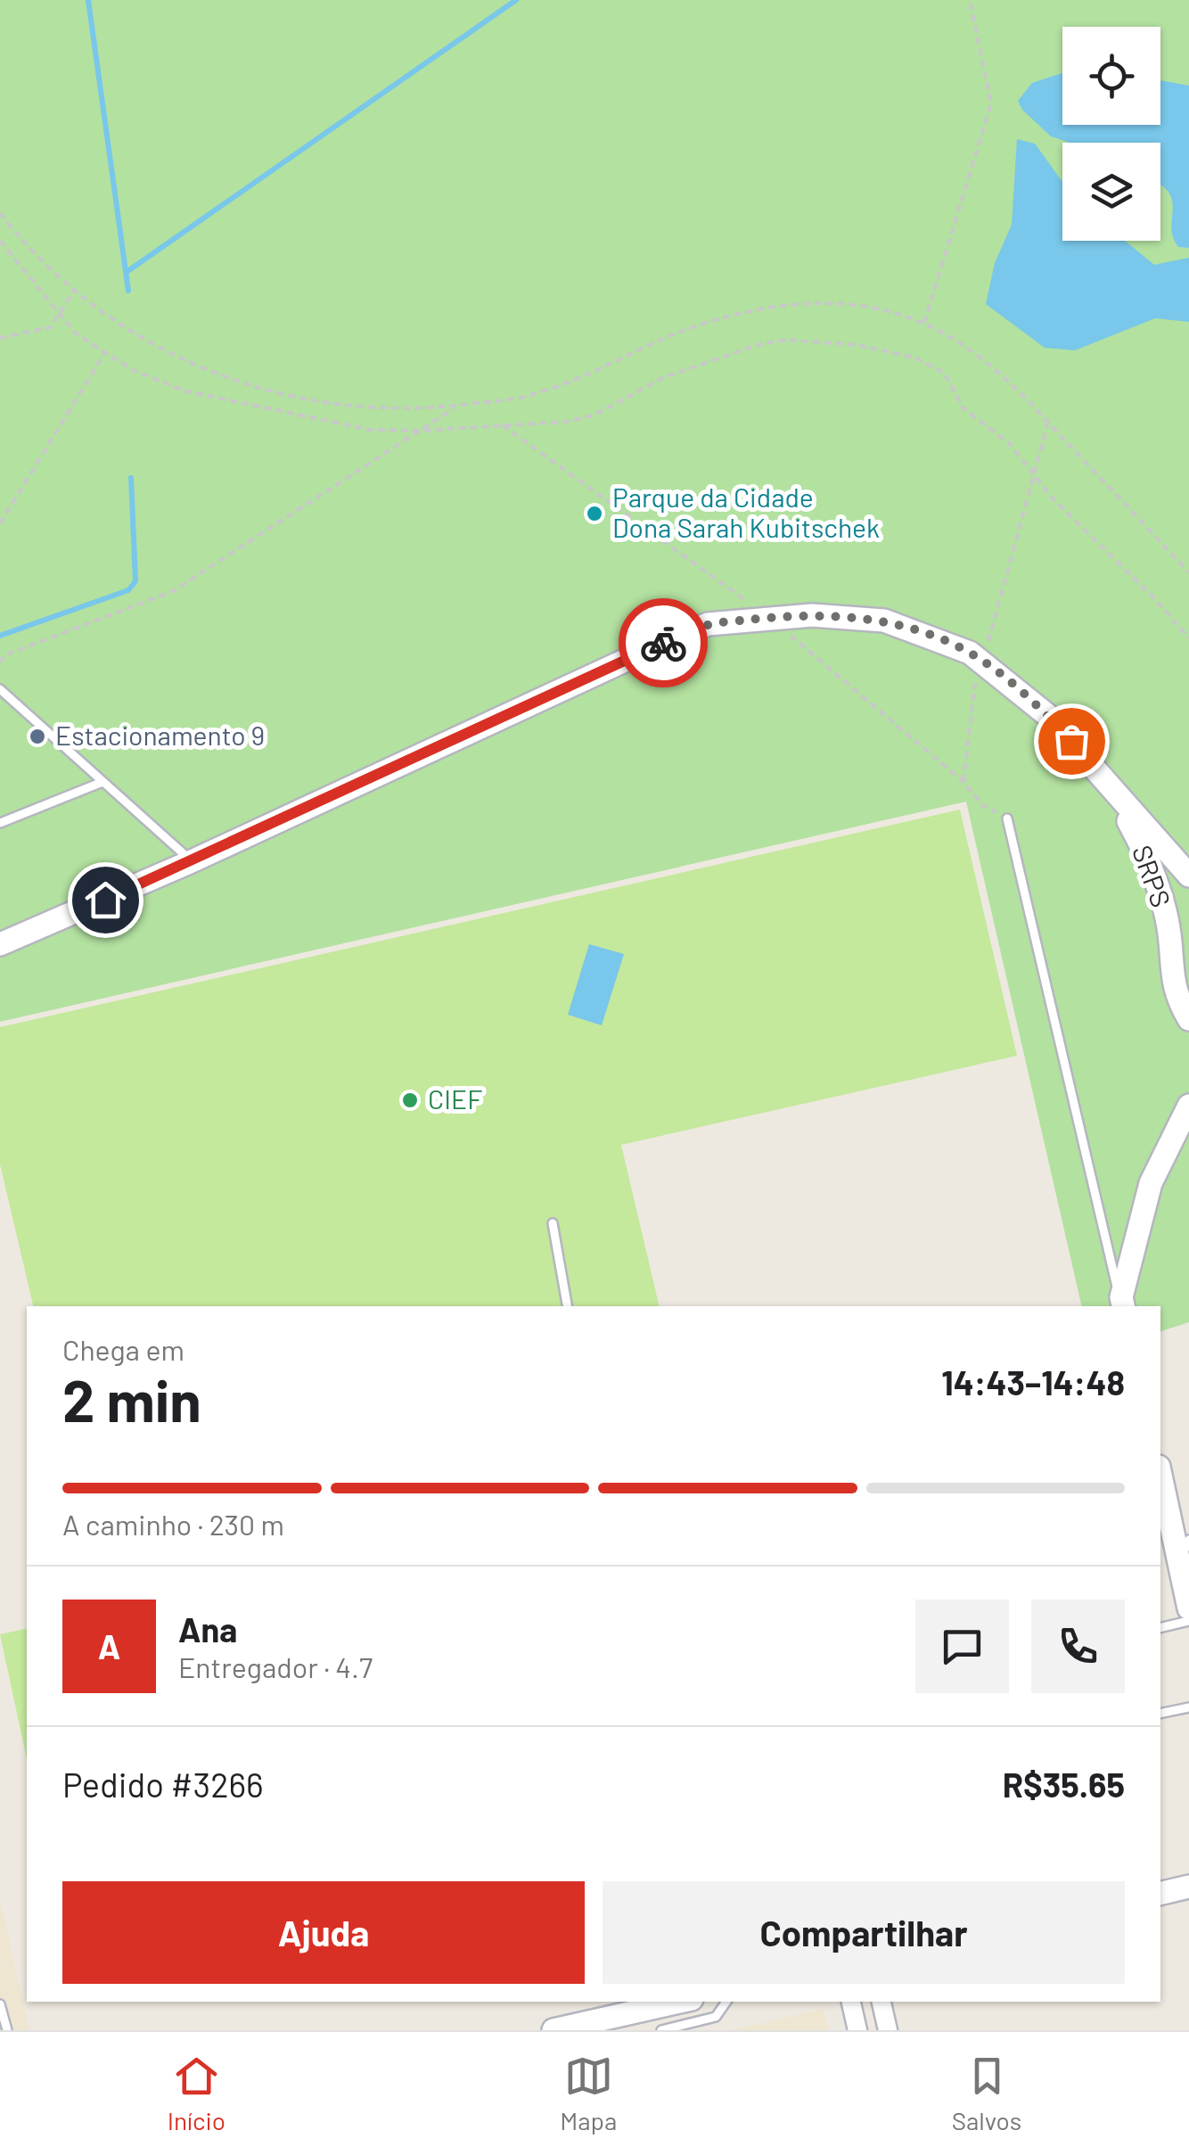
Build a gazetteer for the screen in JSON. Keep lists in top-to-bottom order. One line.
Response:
{"streets":{"main road":["SRPS"]},"places":["Parque da Cidade Dona Sarah Kubitschek","Estacionamento 9","CIEF"],"page":{"heading":["2 min","Chega em","14:43–14:48"],"panel":["Ana","Entregador · 4.7","Pedido #3266","R$35.65"],"bar":"A caminho · 230 m","round":"A","buttons":["Ajuda","Compartilhar"],"tabs":["Início","Mapa","Salvos"]}}
